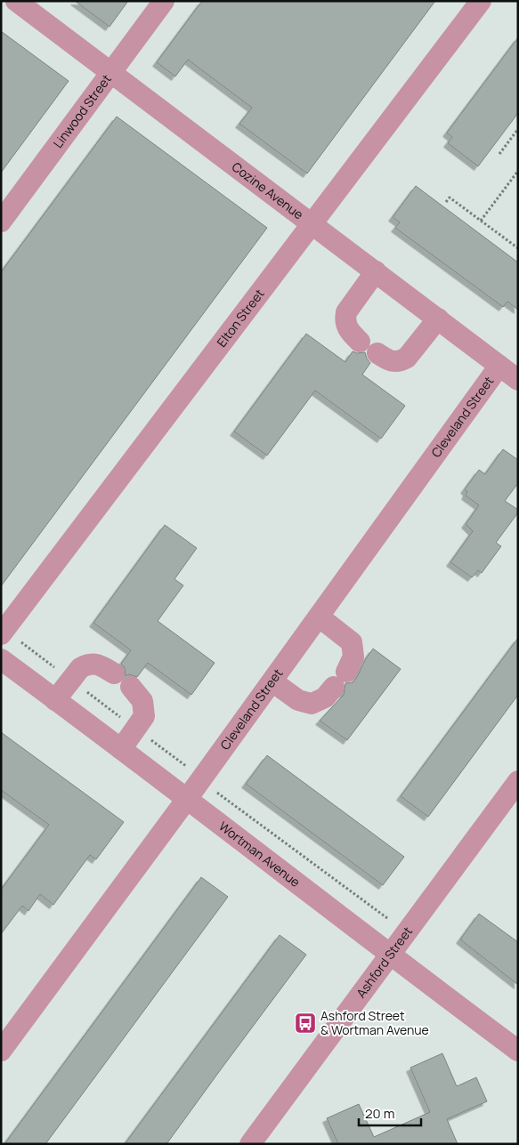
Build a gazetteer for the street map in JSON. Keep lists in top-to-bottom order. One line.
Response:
{"streets":{"street":["Linwood Street","Cozine Avenue","Elton Street","Cleveland Street","Wortman Avenue","Ashford Street"]},"crossings":[["Linwood Street","Cozine Avenue"],["Cozine Avenue","Elton Street"],["Cozine Avenue","Cleveland Street"],["Cleveland Street","Wortman Avenue"],["Wortman Avenue","Ashford Street"]],"places":{"bus stop":["Ashford Street & Wortman Avenue"]},"scale_bar":"20 m"}
